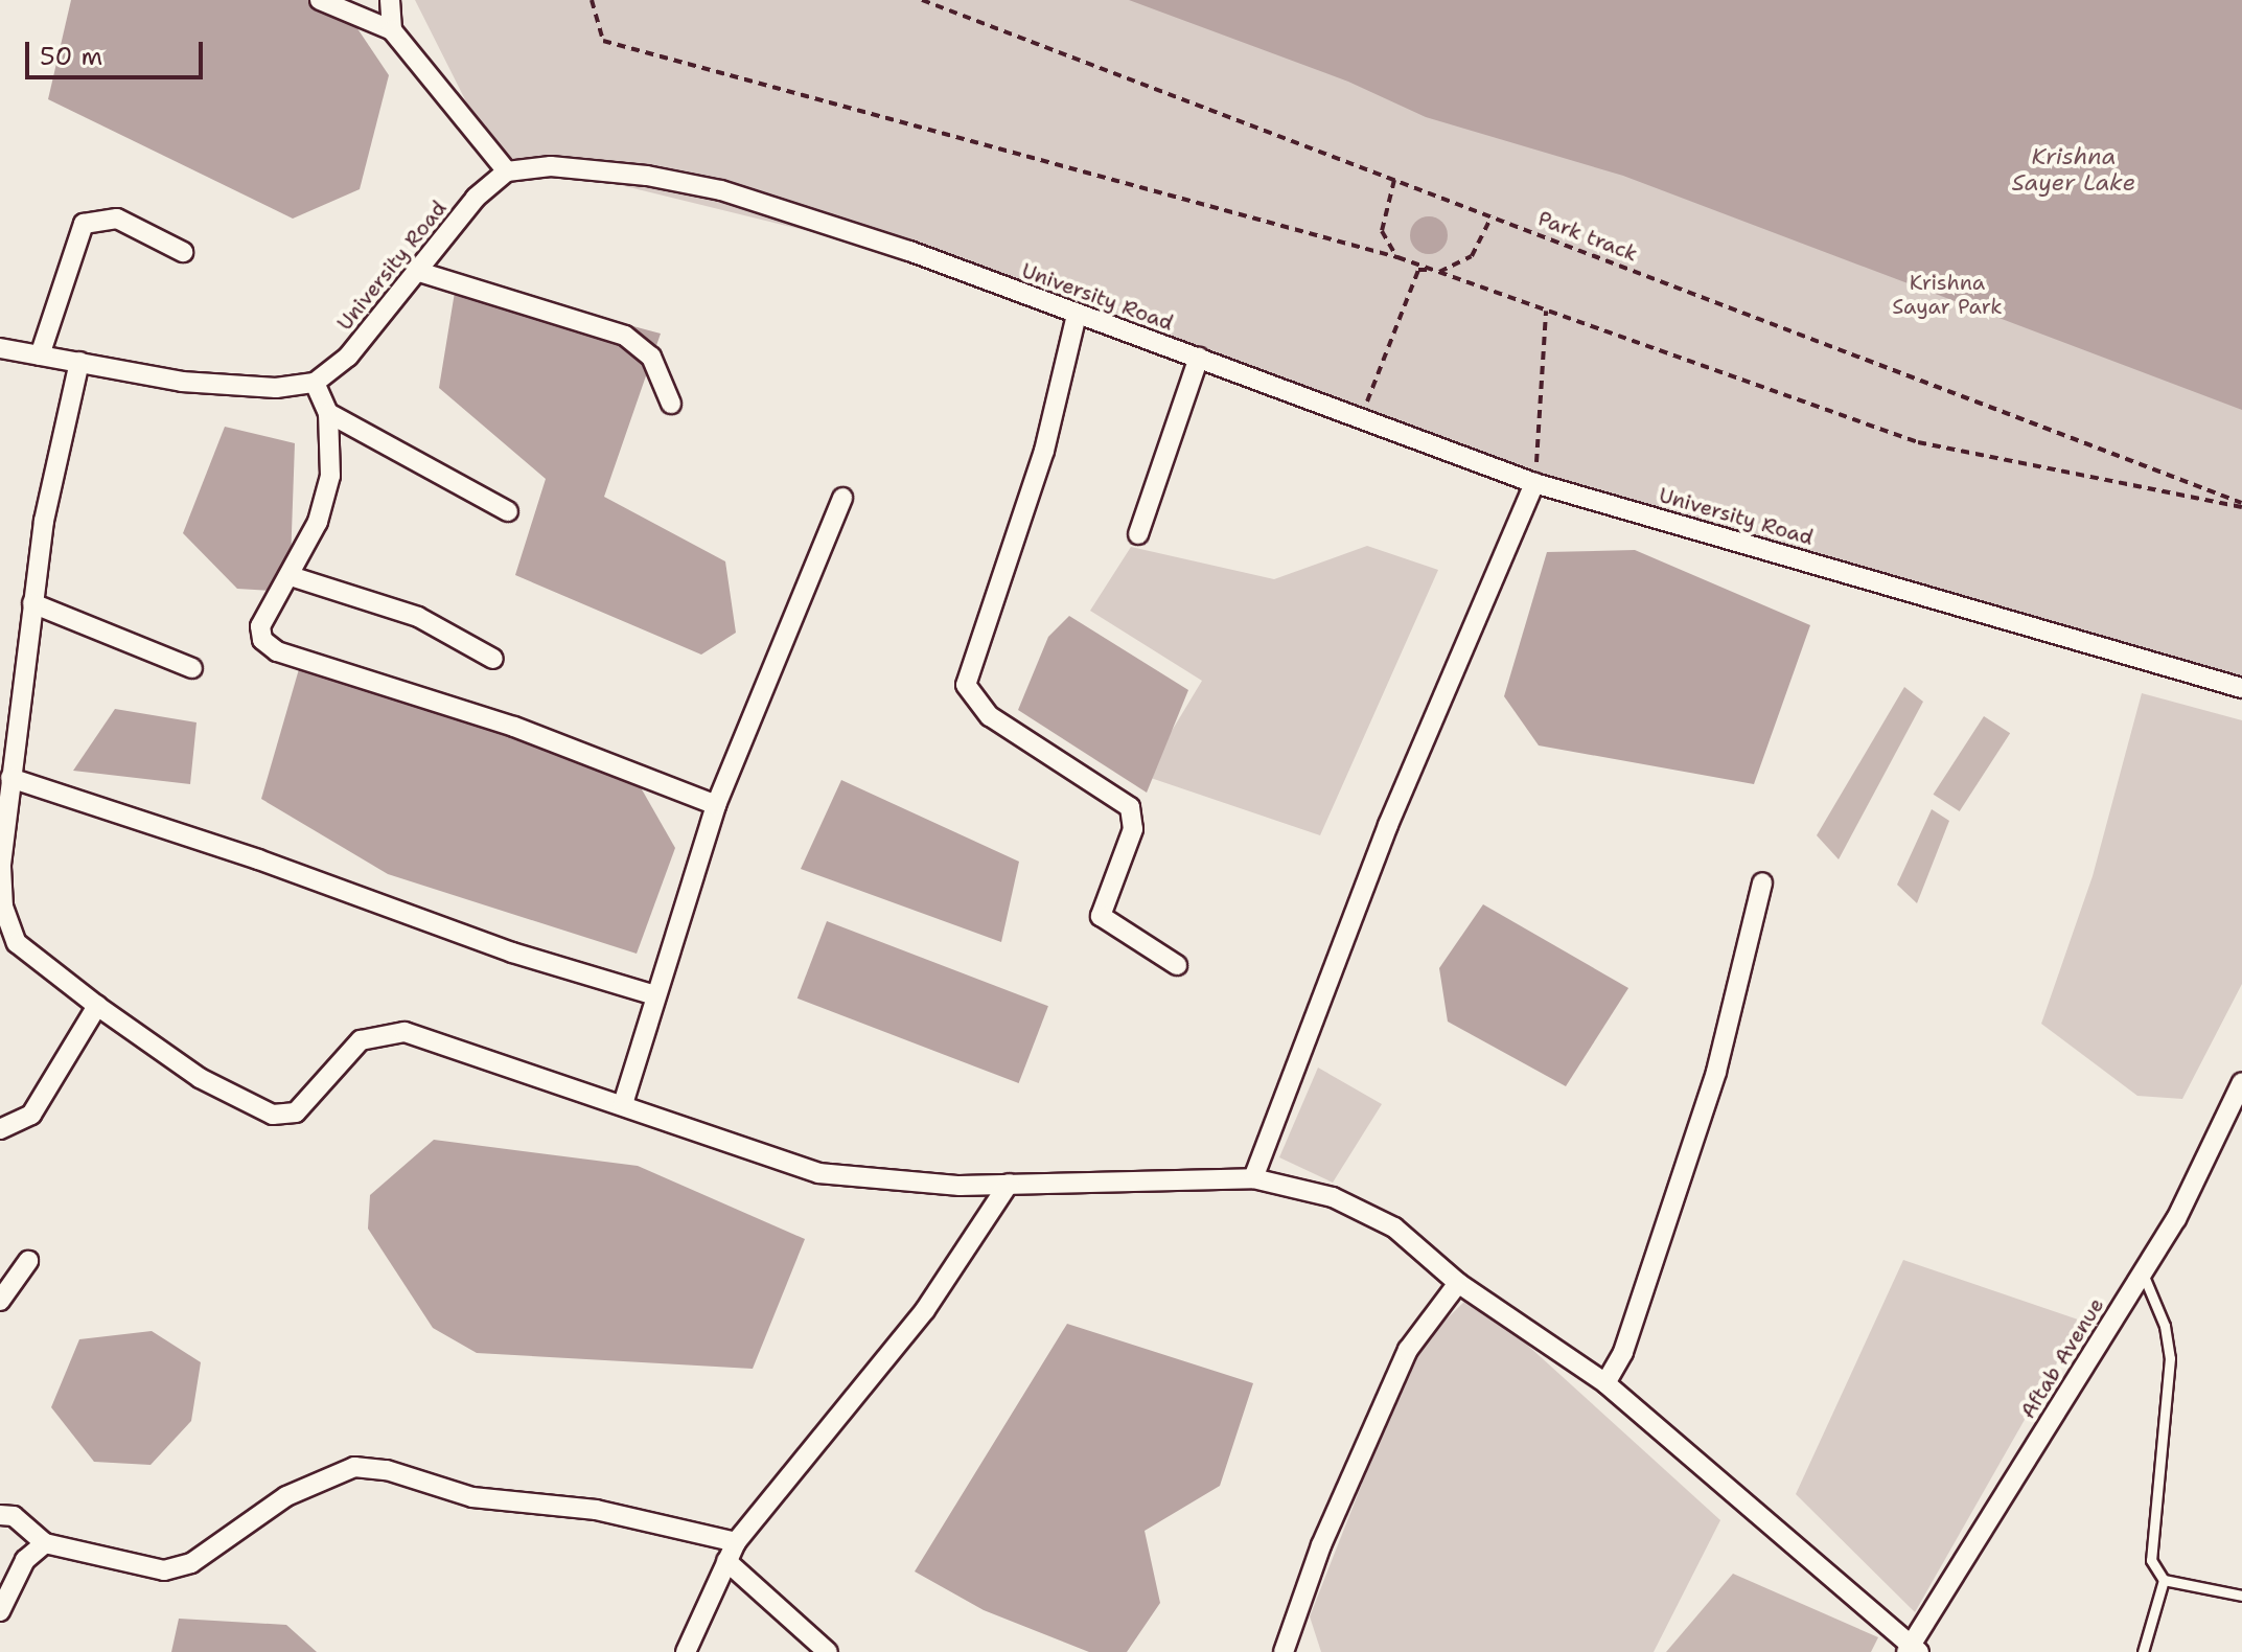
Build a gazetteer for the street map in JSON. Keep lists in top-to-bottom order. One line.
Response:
{"streets":{"street":["University Road","Aftab Avenue"],"path":["Park track"]},"water":["Krishna Sayer Lake"],"parks":["Krishna Sayar Park"],"scale_bar":"50 m"}
